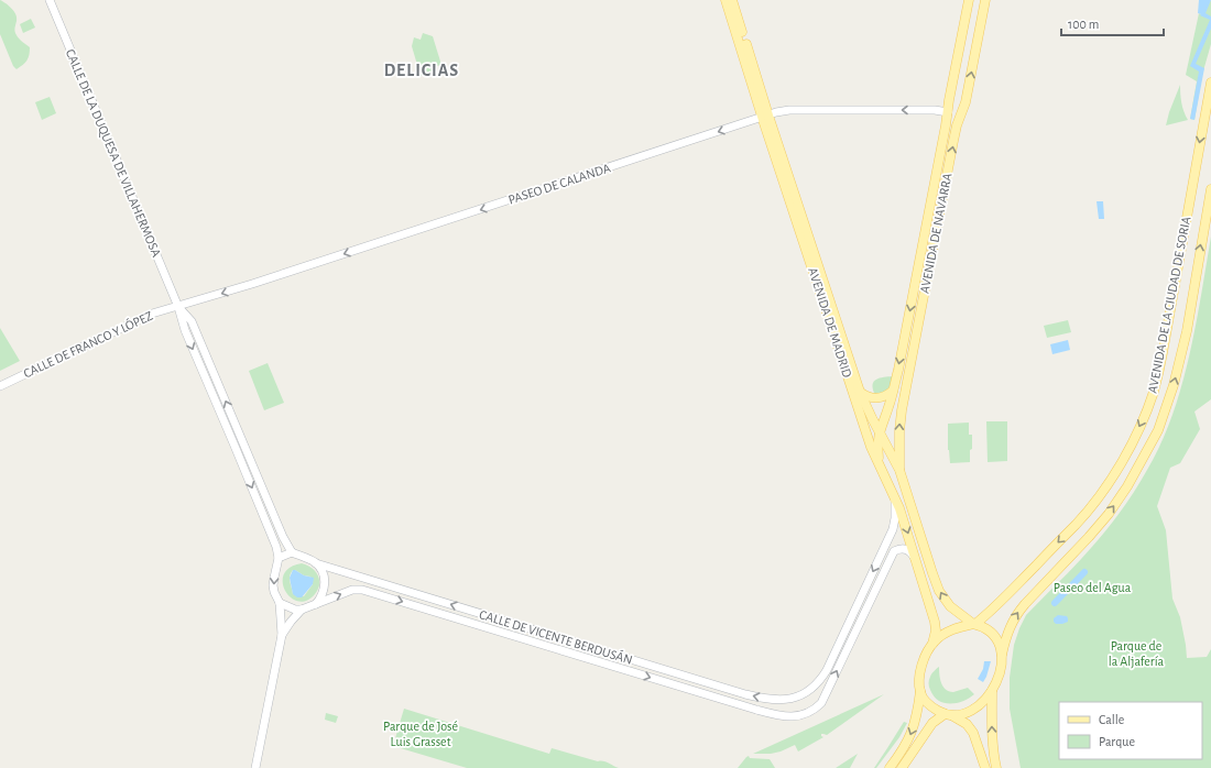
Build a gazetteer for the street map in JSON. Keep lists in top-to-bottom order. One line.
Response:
{"streets":{"main road":["CALLE DE LA DUQUESA DE VILLAHERMOSA","PASEO DE CALANDA","AVENIDA DE NAVARRA","AVENIDA DE LA CIUDAD DE SORIA","AVENIDA DE MADRID","CALLE DE FRANCO Y LÓPEZ","CALLE DE VICENTE BERDUSÁN"]},"crossings":[["CALLE DE LA DUQUESA DE VILLAHERMOSA","PASEO DE CALANDA"],["CALLE DE LA DUQUESA DE VILLAHERMOSA","CALLE DE FRANCO Y LÓPEZ"],["CALLE DE LA DUQUESA DE VILLAHERMOSA","CALLE DE VICENTE BERDUSÁN"],["PASEO DE CALANDA","AVENIDA DE NAVARRA"],["PASEO DE CALANDA","AVENIDA DE MADRID"],["PASEO DE CALANDA","CALLE DE FRANCO Y LÓPEZ"],["AVENIDA DE NAVARRA","AVENIDA DE MADRID"],["AVENIDA DE LA CIUDAD DE SORIA","AVENIDA DE MADRID"],["AVENIDA DE MADRID","CALLE DE VICENTE BERDUSÁN"]],"one_way":["PASEO DE CALANDA"],"districts":["DELICIAS"],"parks":["Paseo del Agua","Parque de la Aljafería","Parque de José Luis Grasset"],"legend":["Calle","Parque"],"scale_bar":"100 m"}
